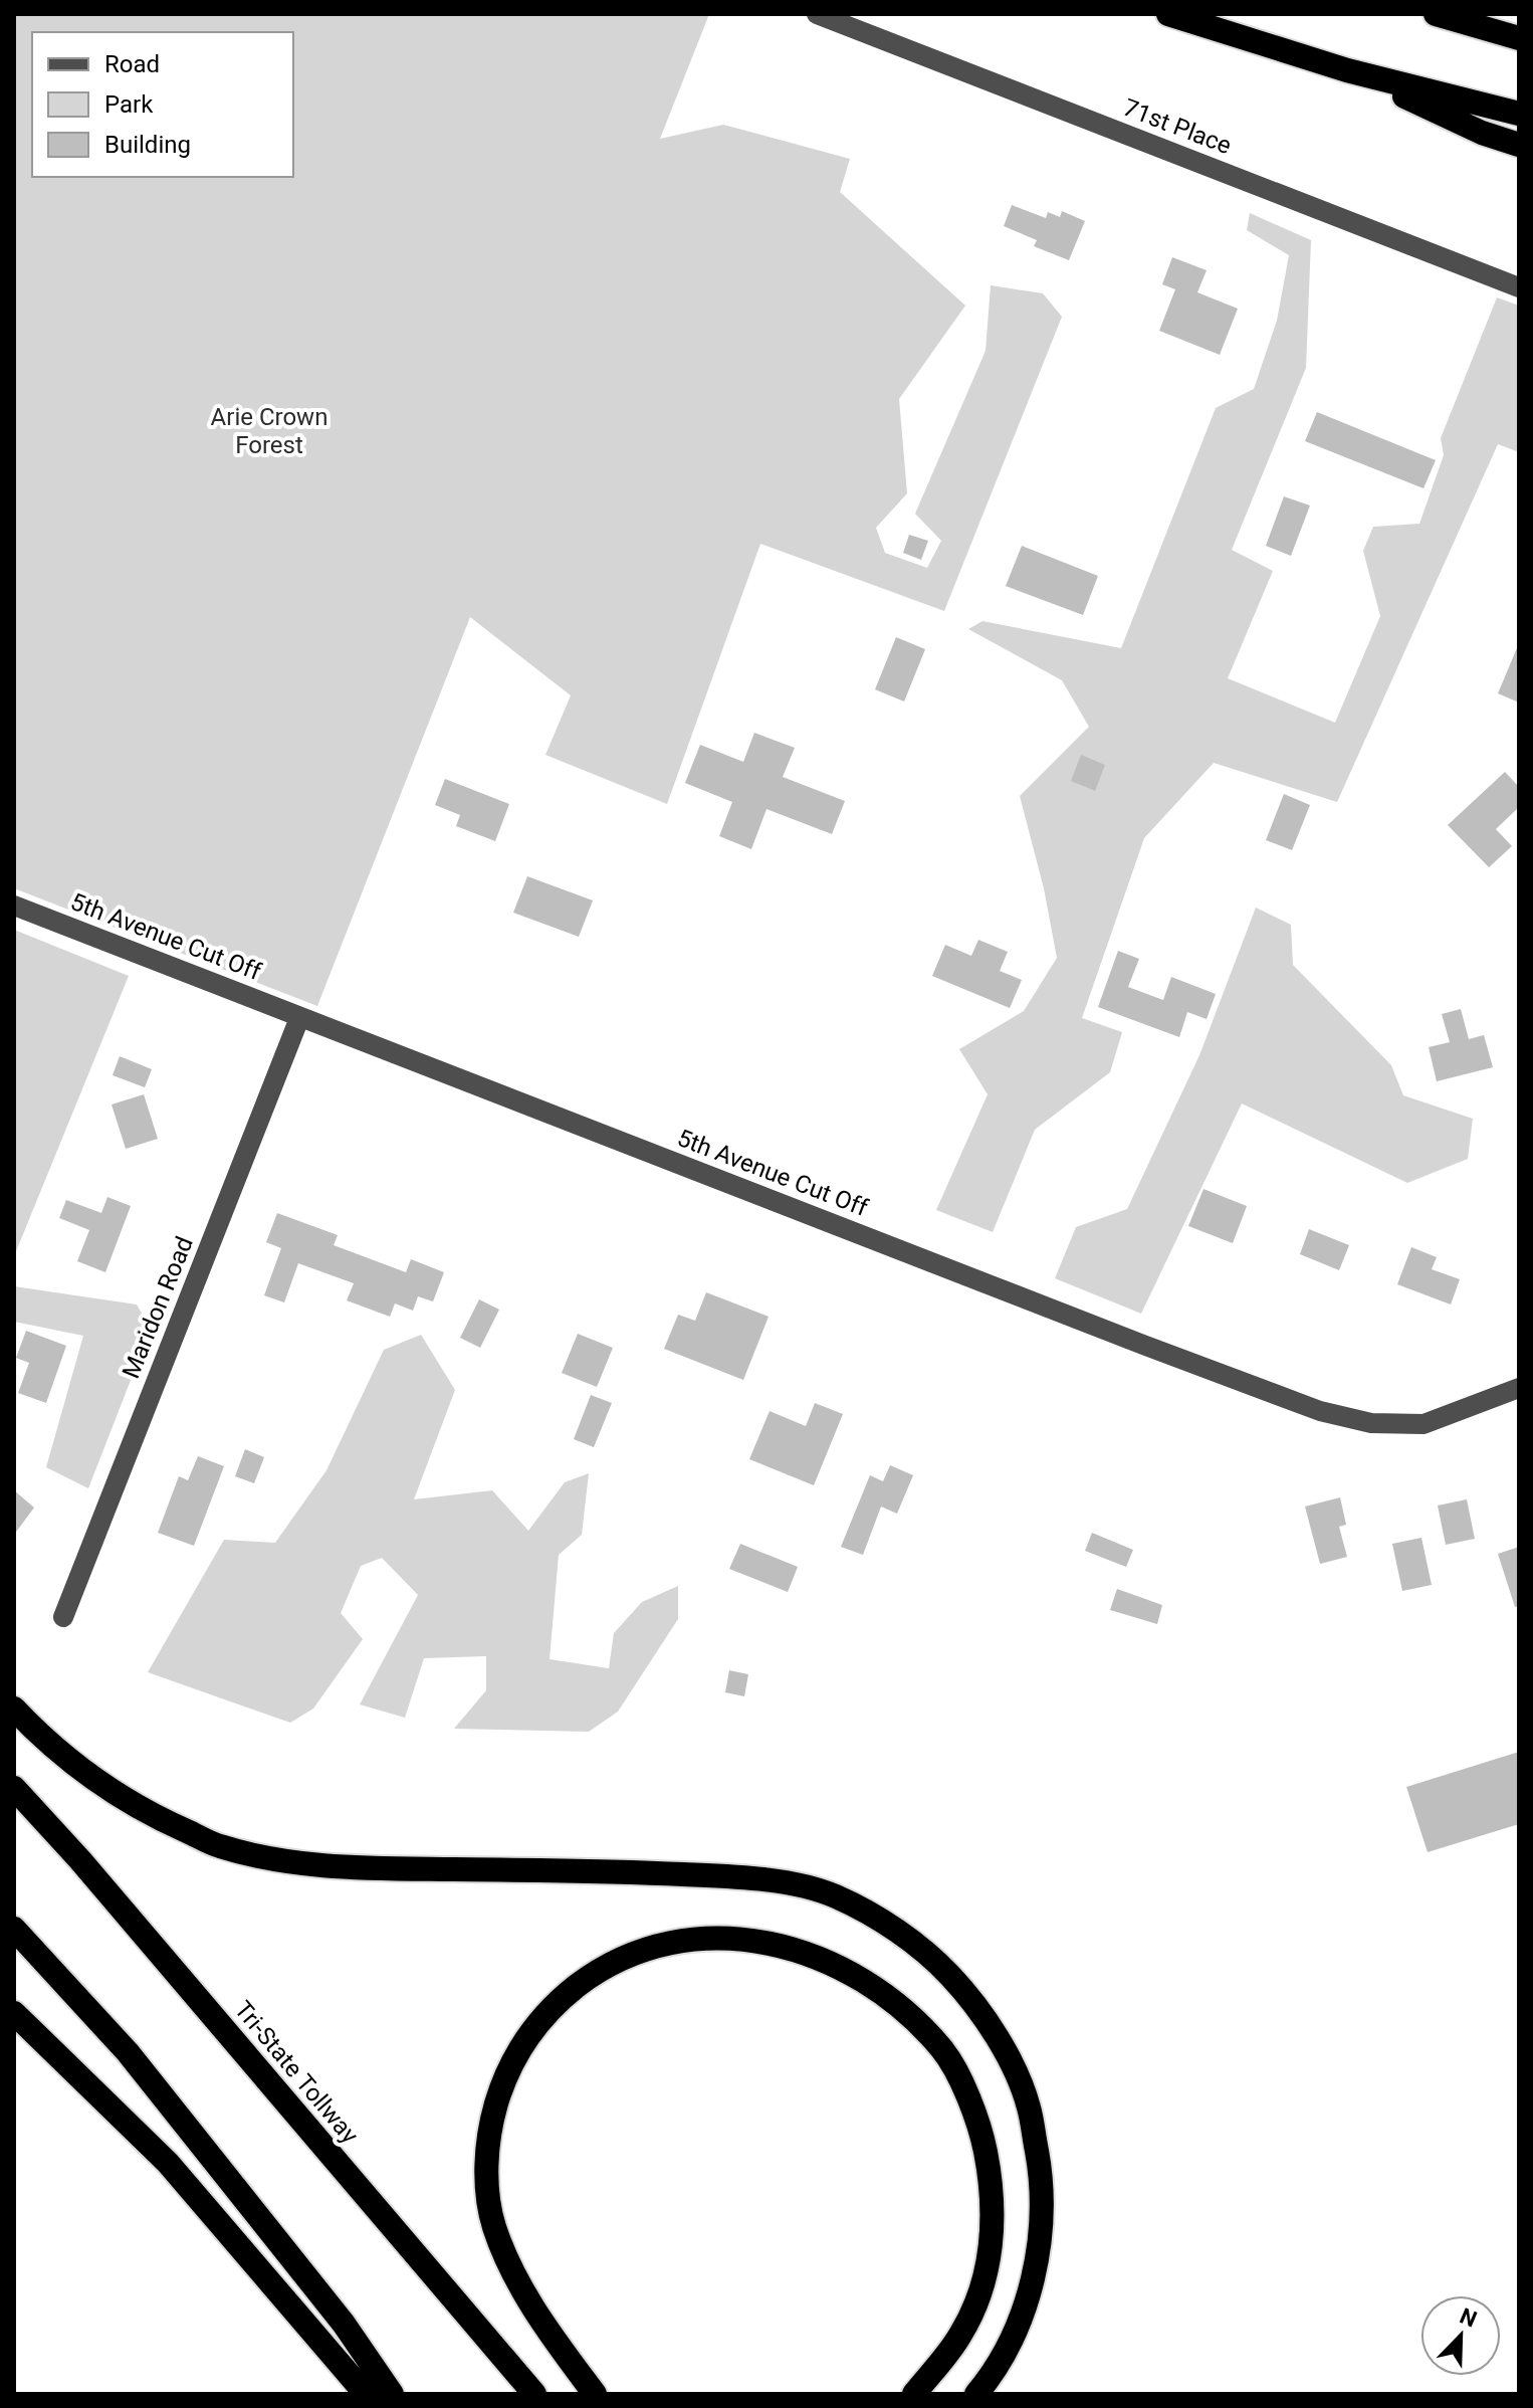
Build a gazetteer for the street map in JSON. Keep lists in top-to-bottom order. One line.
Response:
{"streets":{"highway":["Tri-State Tollway"],"street":["71st Place","5th Avenue Cut Off","Maridon Road"]},"crossings":[["5th Avenue Cut Off","Maridon Road"]],"parks":["Arie Crown Forest"],"legend":["Road","Park","Building"],"north":"top right"}
